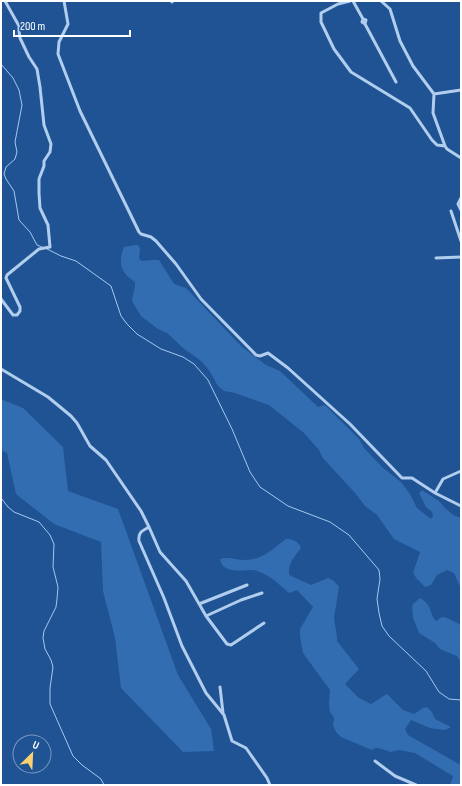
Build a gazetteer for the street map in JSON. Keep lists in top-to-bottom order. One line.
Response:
{"scale_bar":"200 m","north":"top right"}
